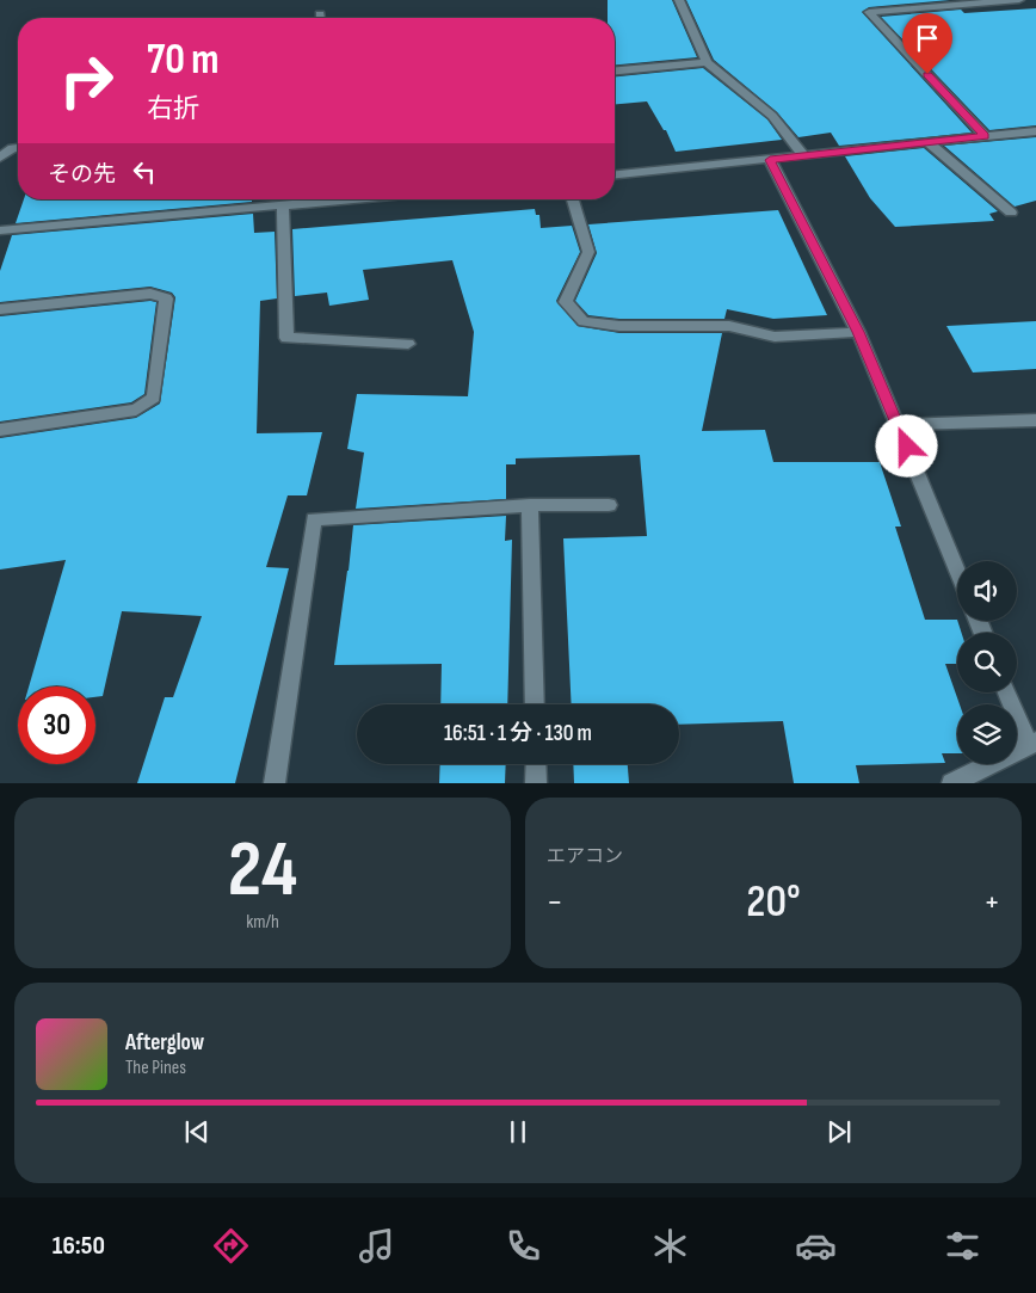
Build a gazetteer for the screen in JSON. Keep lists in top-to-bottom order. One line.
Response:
{"page":{"turn":["70 m","右折"],"then":"その先","limit":"30","trip":"16:51 · 1 分 · 130 m","tile":[["24","km/h"],"エアコン"],"heat":["−","20°","+"],"song":["Afterglow","The Pines"],"tabs":"16:50"}}
